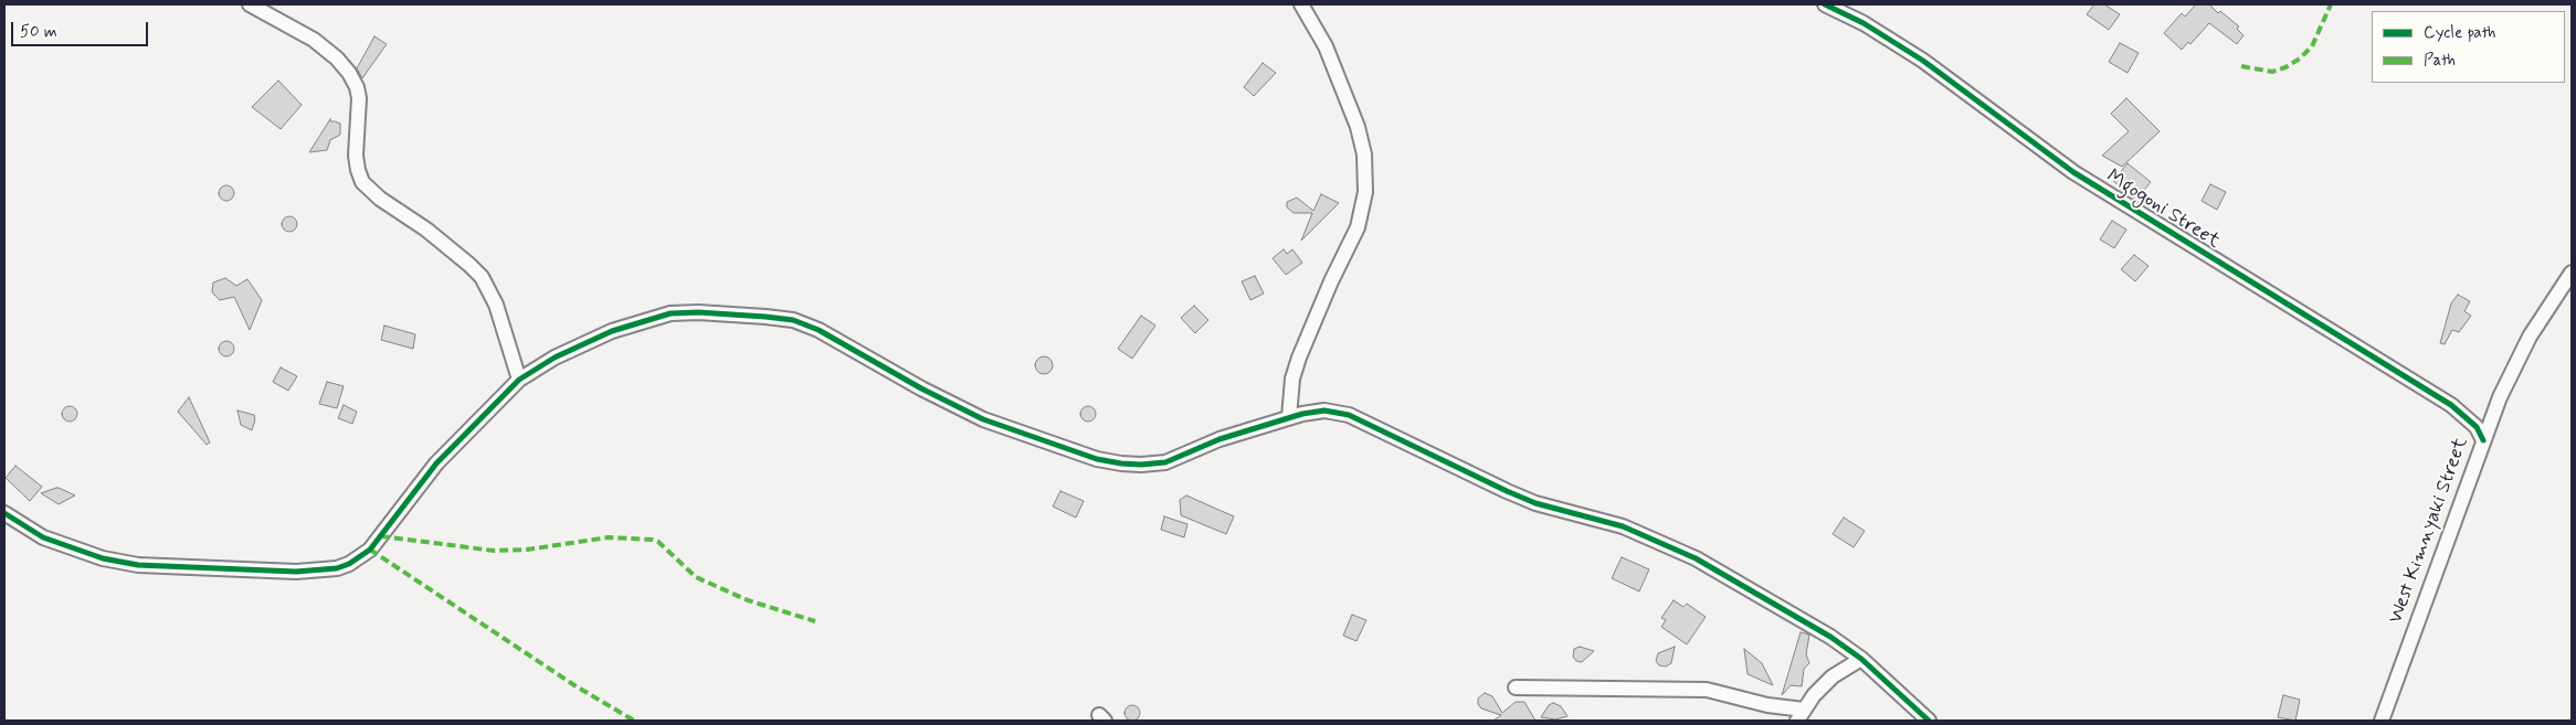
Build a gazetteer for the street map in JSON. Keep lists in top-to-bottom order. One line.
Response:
{"streets":{"street":["Mgogoni Street","West Kimnyaki Street"]},"crossings":[["Mgogoni Street","West Kimnyaki Street"]],"legend":["Cycle path","Path"],"scale_bar":"50 m"}
